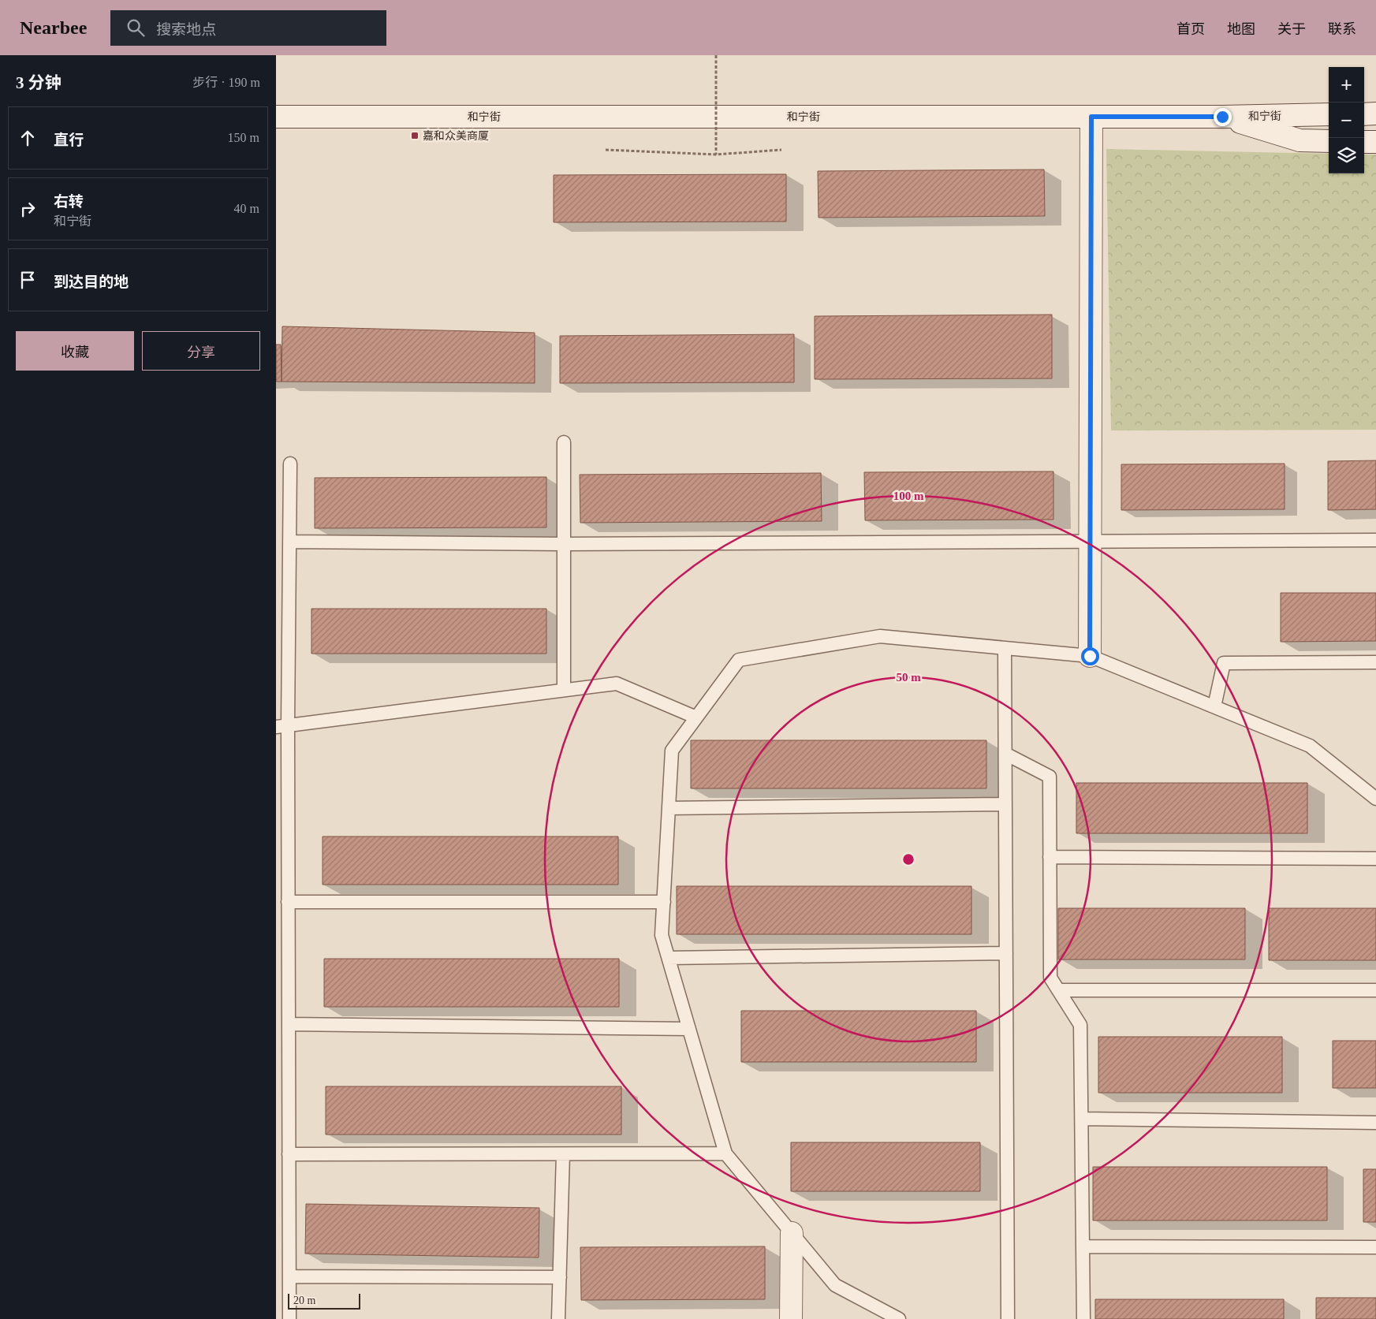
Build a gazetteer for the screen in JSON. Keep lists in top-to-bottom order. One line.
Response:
{"streets":{"main road":["和宁街"]},"places":{"transit":["嘉和众美商厦"]},"scale_bar":"20 m","page":{"header":"Nearbee","search":"搜索地点","nav":["首页","地图","关于","联系"],"heading":["3 分钟","步行 · 190 m"],"map_buttons":["+","−"],"list":[["直行","150 m"],["右转","和宁街","40 m"],"到达目的地"],"buttons":["收藏","分享"],"scale":"20 m"},"rings":["100 m","50 m"]}
